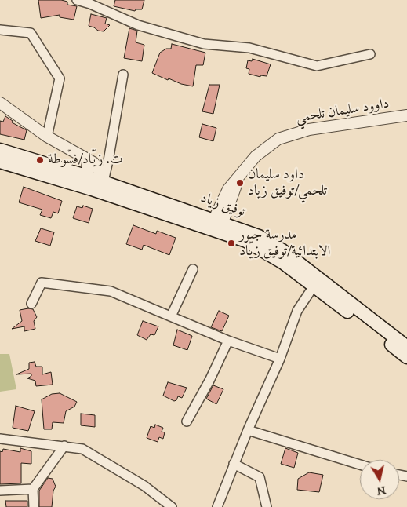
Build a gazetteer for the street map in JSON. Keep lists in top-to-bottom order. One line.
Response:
{"streets":{"main road":["توفيق زياد"],"street":["داوود سليمان تلحمي"]},"crossings":[["داوود سليمان تلحمي","توفيق زياد"]],"places":["ت. زيّاد/فسّوطة","داود سليمان تلحمي/توفيق زياد","مدرسة جبور الابتدائية/توفيق زيّاد"],"north":"bottom"}
